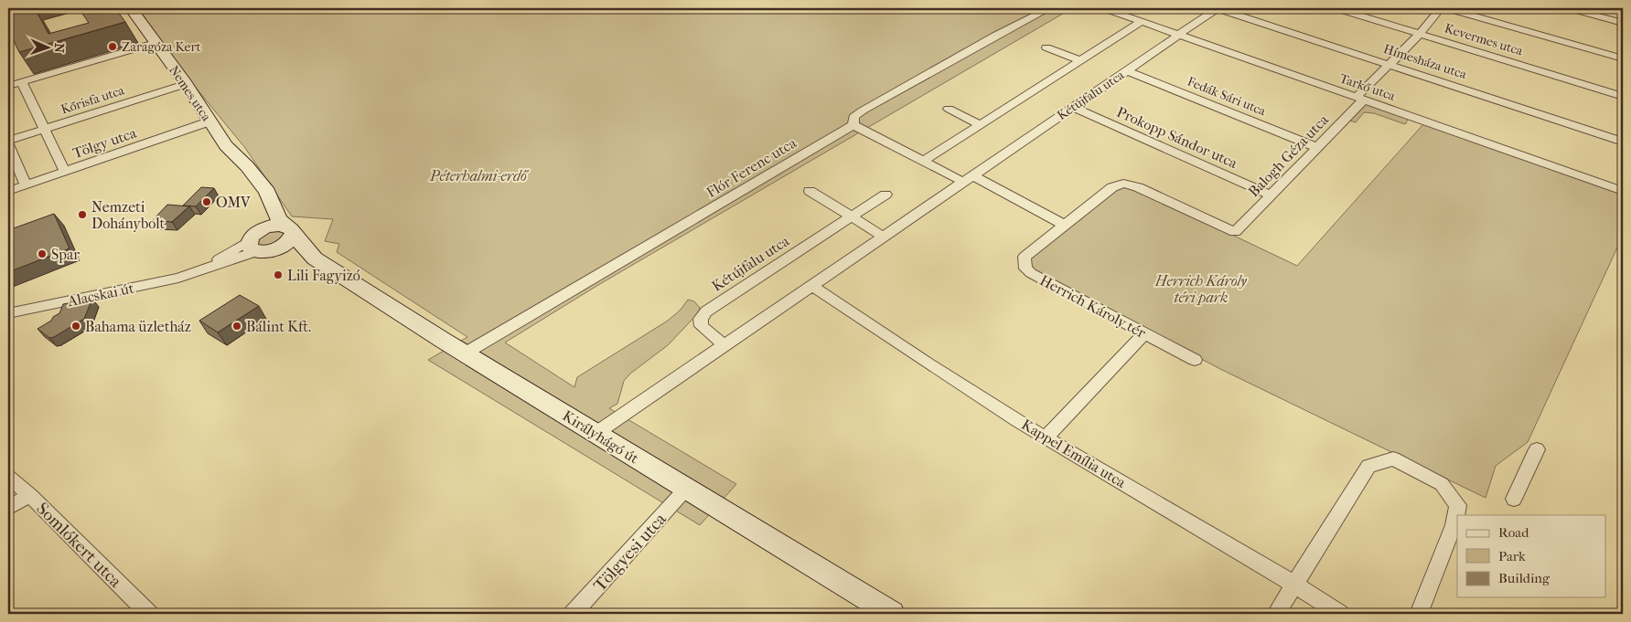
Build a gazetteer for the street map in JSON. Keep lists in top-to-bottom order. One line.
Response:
{"streets":{"street":["Kevermes utca","Hímesháza utca","Tarkő utca","Nemes utca","Kétújfalu utca","Fedák Sári utca","Kőrisfa utca","Prokopp Sándor utca","Tölgy utca","Balogh Géza utca","Flór Ferenc utca","Alacskai út","Herrich Károly tér","Királyhágó út","Kappel Emília utca","Somlókert utca","Tölgyesi utca"]},"crossings":[["Kevermes utca","Balogh Géza utca"],["Hímesháza utca","Kétújfalu utca"],["Hímesháza utca","Balogh Géza utca"],["Tarkő utca","Kétújfalu utca"],["Tarkő utca","Balogh Géza utca"],["Nemes utca","Kőrisfa utca"],["Nemes utca","Tölgy utca"],["Nemes utca","Alacskai út"],["Nemes utca","Királyhágó út"],["Kétújfalu utca","Fedák Sári utca"],["Kétújfalu utca","Prokopp Sándor utca"],["Kétújfalu utca","Királyhágó út"],["Kétújfalu utca","Kappel Emília utca"],["Fedák Sári utca","Balogh Géza utca"],["Prokopp Sándor utca","Balogh Géza utca"],["Balogh Géza utca","Herrich Károly tér"],["Flór Ferenc utca","Királyhágó út"],["Alacskai út","Királyhágó út"],["Királyhágó út","Tölgyesi utca"]],"parks":["Péterhalmi-erdő","Herrich Károly téri park"],"places":["Zaragóza Kert","OMV","Nemzeti Dohánybolt","Spar","Lili Fagyizó","Bahama üzletház","Bálint Kft."],"legend":["Road","Park","Building"],"north":"right"}
